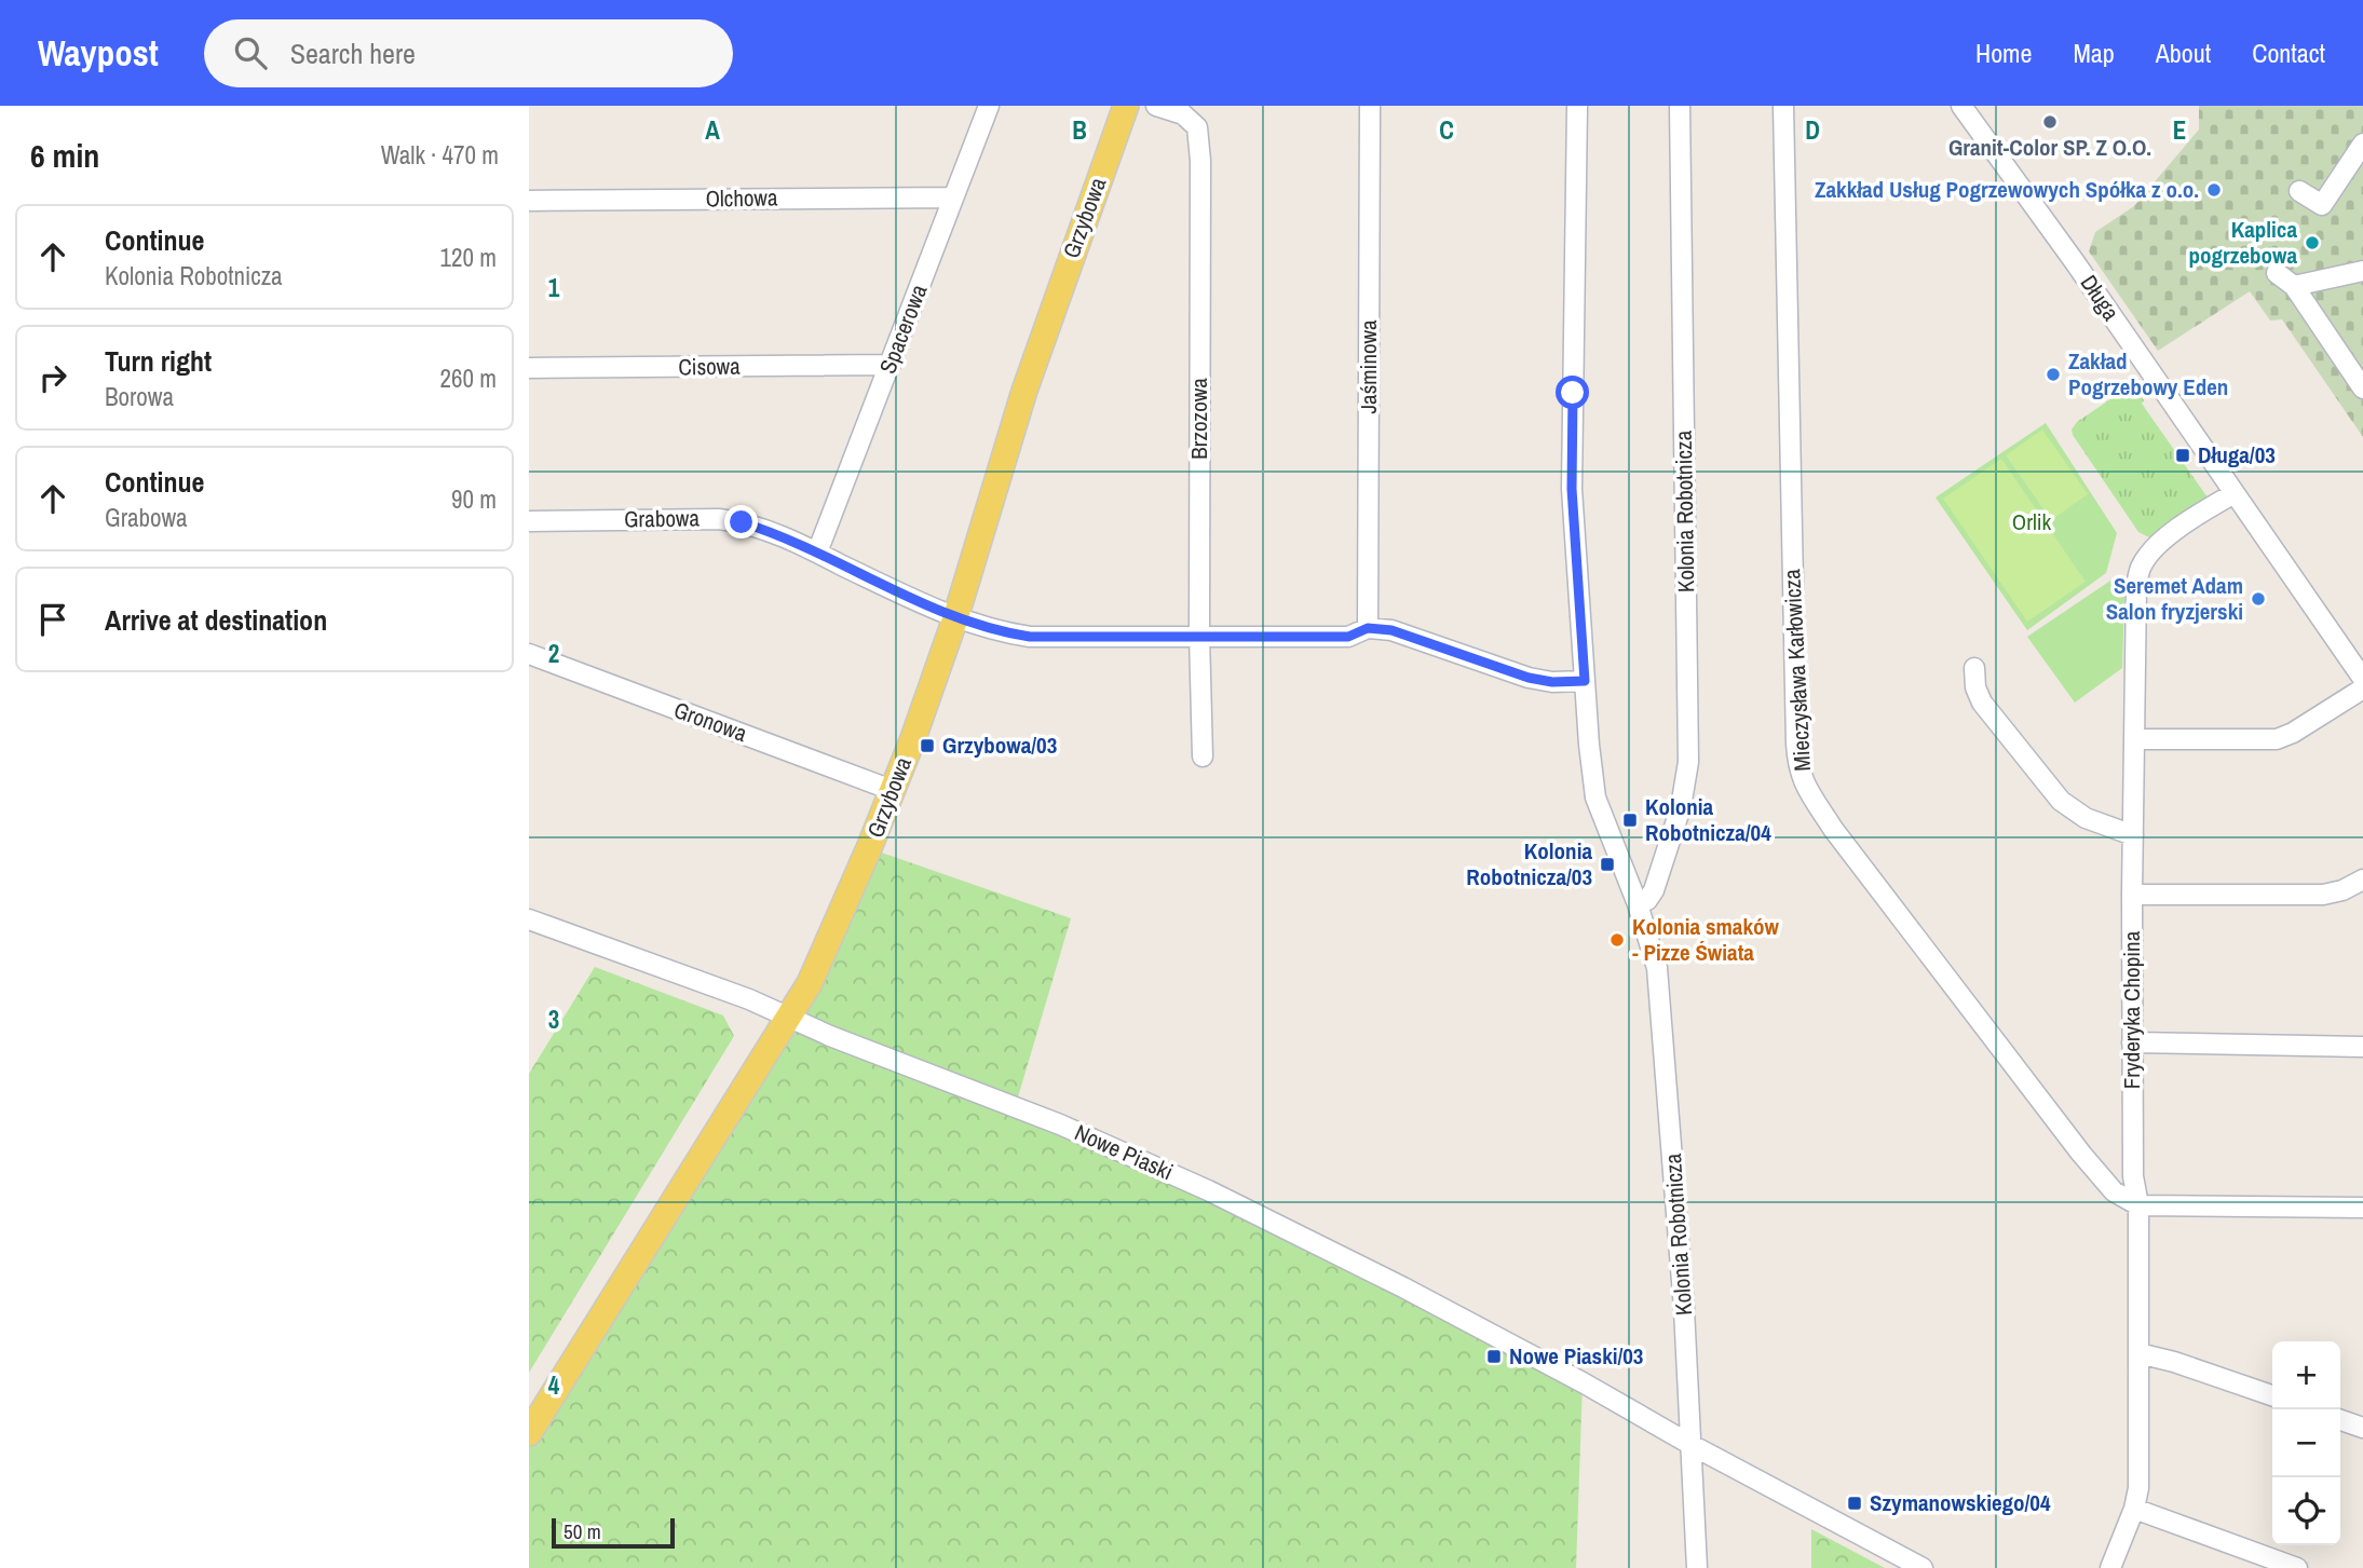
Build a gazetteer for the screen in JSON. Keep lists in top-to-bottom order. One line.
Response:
{"streets":{"main road":["Grzybowa"],"street":["Olchowa","Długa","Spacerowa","Cisowa","Jaśminowa","Brzozowa","Kolonia Robotnicza","Grabowa","Mieczysława Karłowicza","Gronowa","Fryderyka Chopina","Nowe Piaski"]},"crossings":[["Olchowa","Spacerowa"],["Grzybowa","Grabowa"],["Grzybowa","Gronowa"],["Grzybowa","Nowe Piaski"],["Długa","Fryderyka Chopina"],["Spacerowa","Cisowa"],["Spacerowa","Grabowa"],["Jaśminowa","Grabowa"],["Brzozowa","Grabowa"],["Kolonia Robotnicza","Nowe Piaski"],["Mieczysława Karłowicza","Fryderyka Chopina"]],"parks":["Orlik"],"places":{"other":["Granit-Color SP. Z O.O.","Zakkład Usług Pogrzewowych Spółka z o.o.","Kaplica pogrzebowa","Zakład Pogrzebowy Eden","Seremet Adam Salon fryzjerski","Kolonia smaków - Pizze Świata"],"transit":["Długa/03","Grzybowa/03","Kolonia Robotnicza/04","Kolonia Robotnicza/03","Nowe Piaski/03","Szymanowskiego/04"]},"scale_bar":"50 m","page":{"header":"Waypost","search":"Search here","nav":["Home","Map","About","Contact"],"heading":["6 min","Walk · 470 m"],"list":[["Continue","Kolonia Robotnicza","120 m"],["Turn right","Borowa","260 m"],["Continue","Grabowa","90 m"],"Arrive at destination"],"map_buttons":["+","−"],"scale":"50 m"},"grid":{"columns":["A","B","C","D","E"],"rows":["1","2","3","4"]}}
